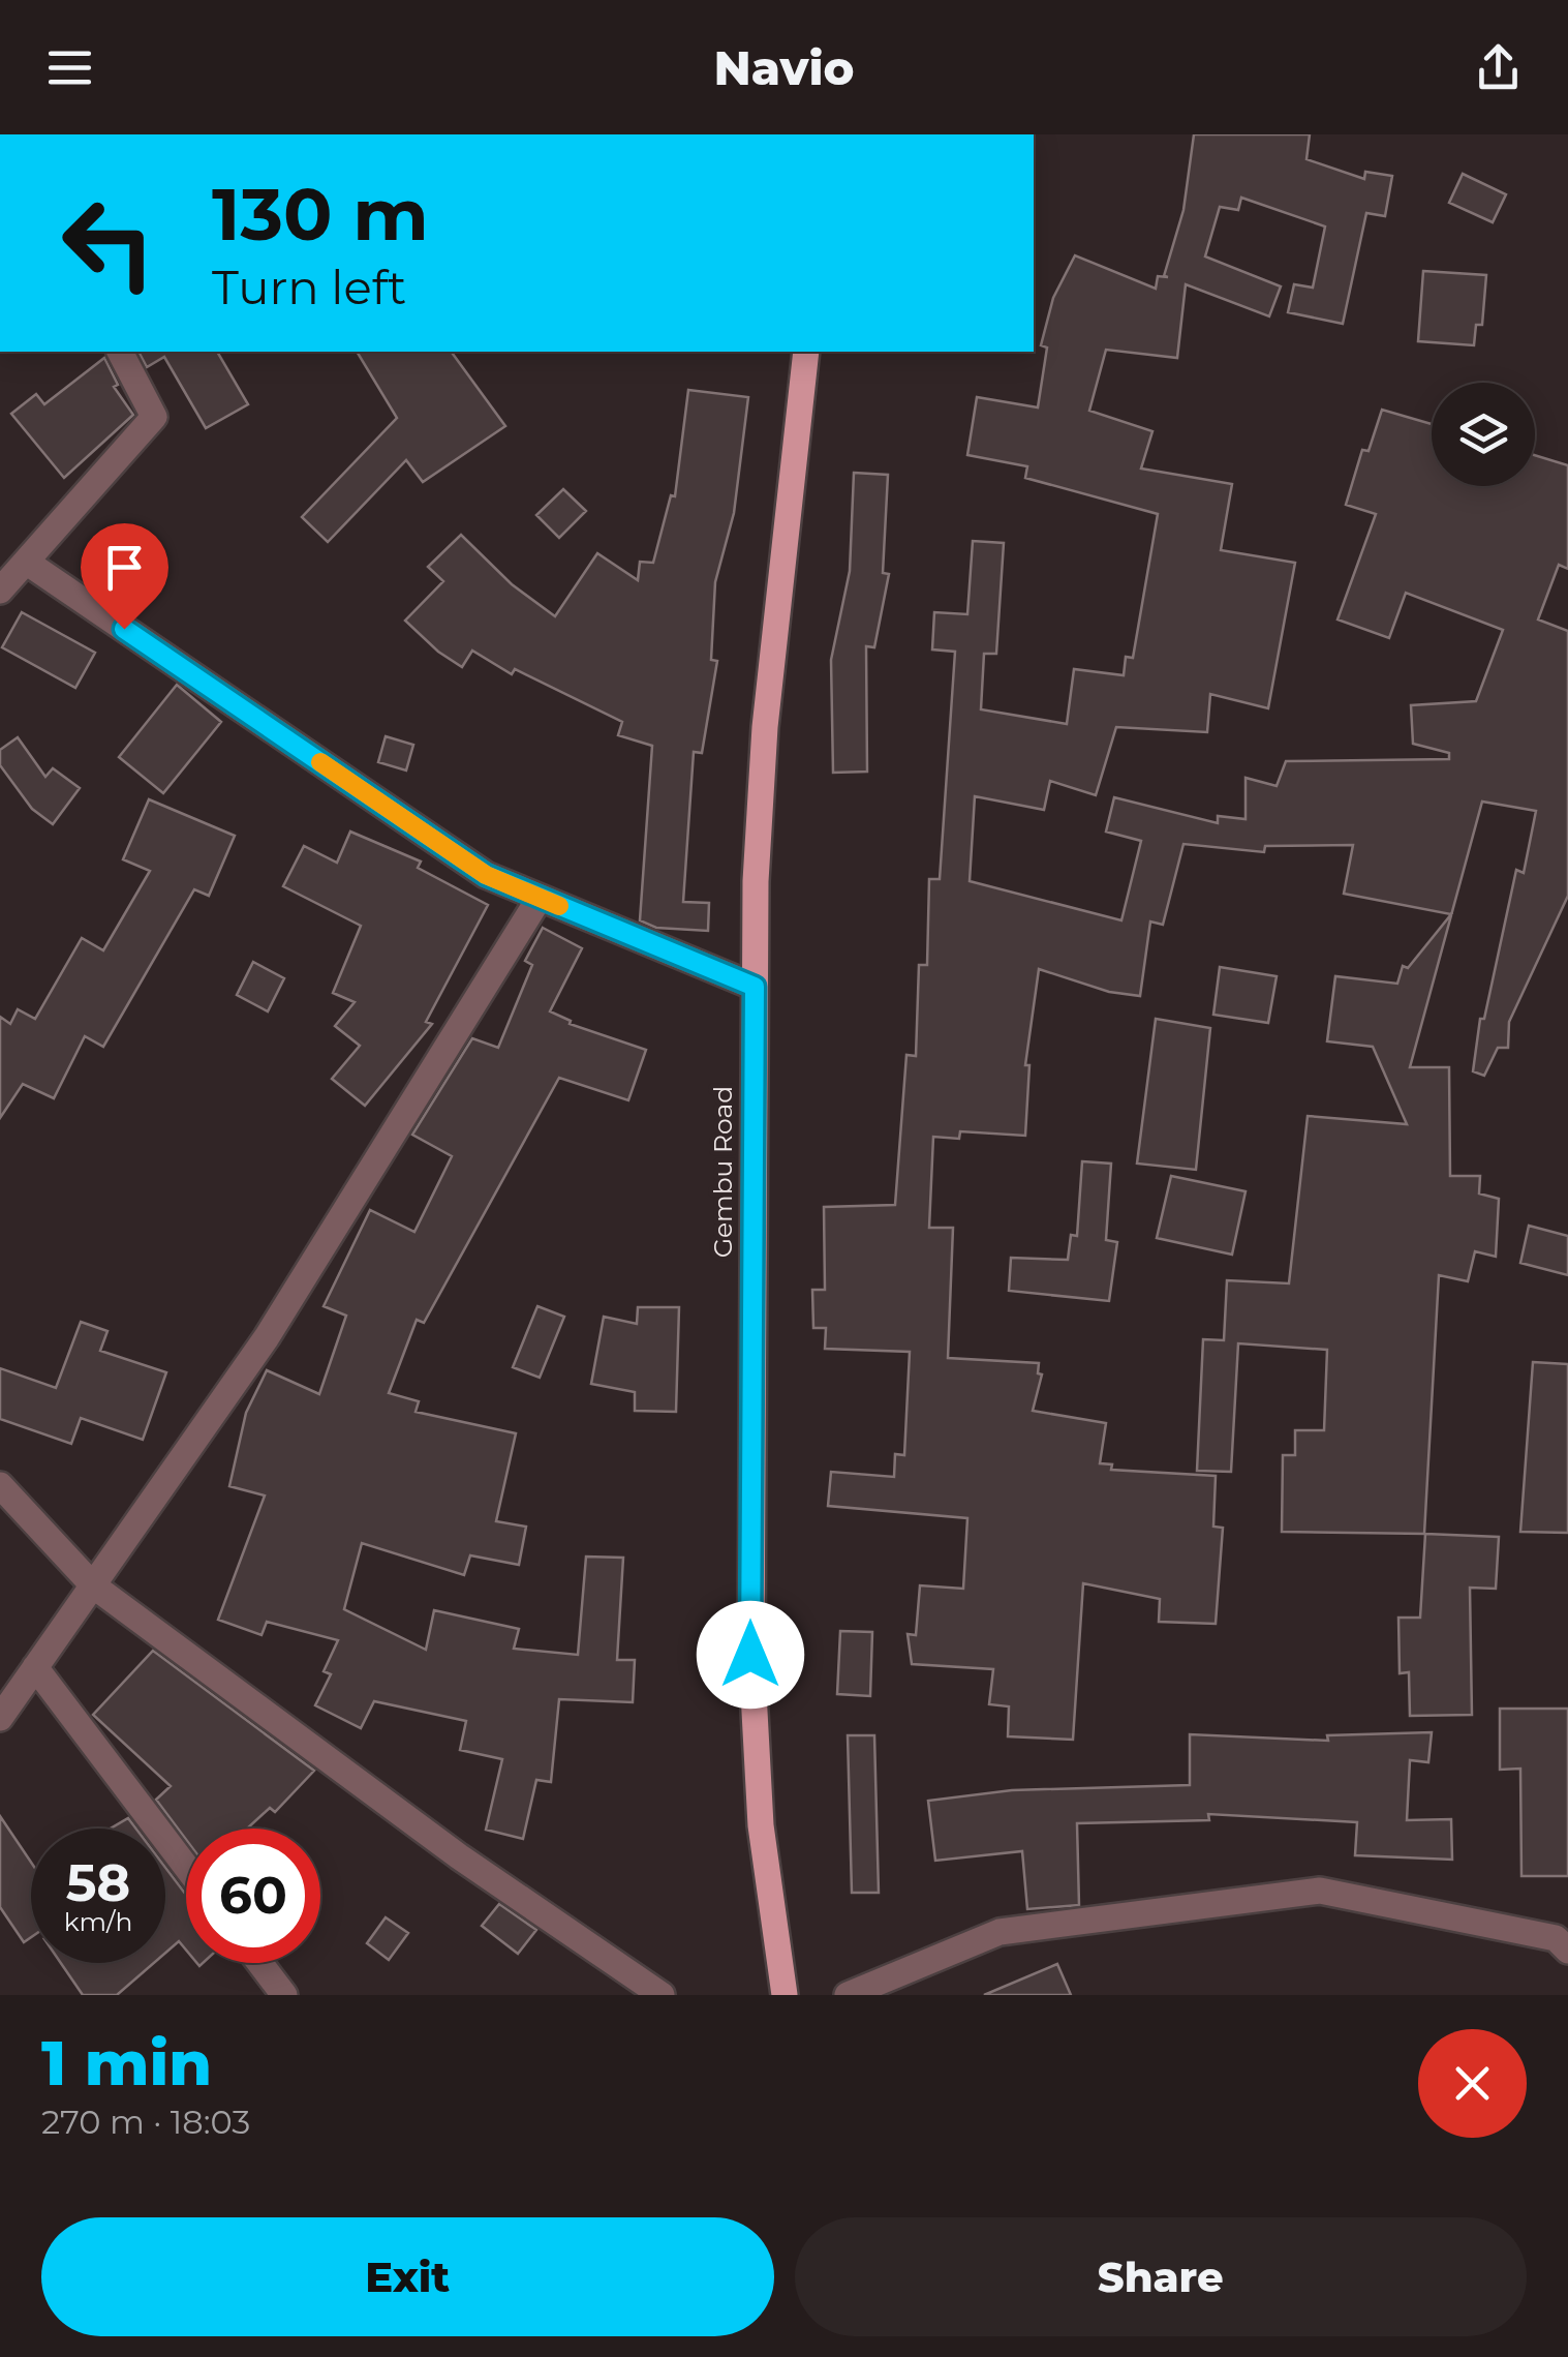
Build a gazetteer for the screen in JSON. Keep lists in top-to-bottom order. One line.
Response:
{"streets":{"main road":["Gembu Road"]},"page":{"header":"Navio","turn":["130 m","Turn left"],"speed":"58 km/h","limit":"60","heading":["1 min","270 m · 18:03"],"buttons":["Exit","Share"]}}
